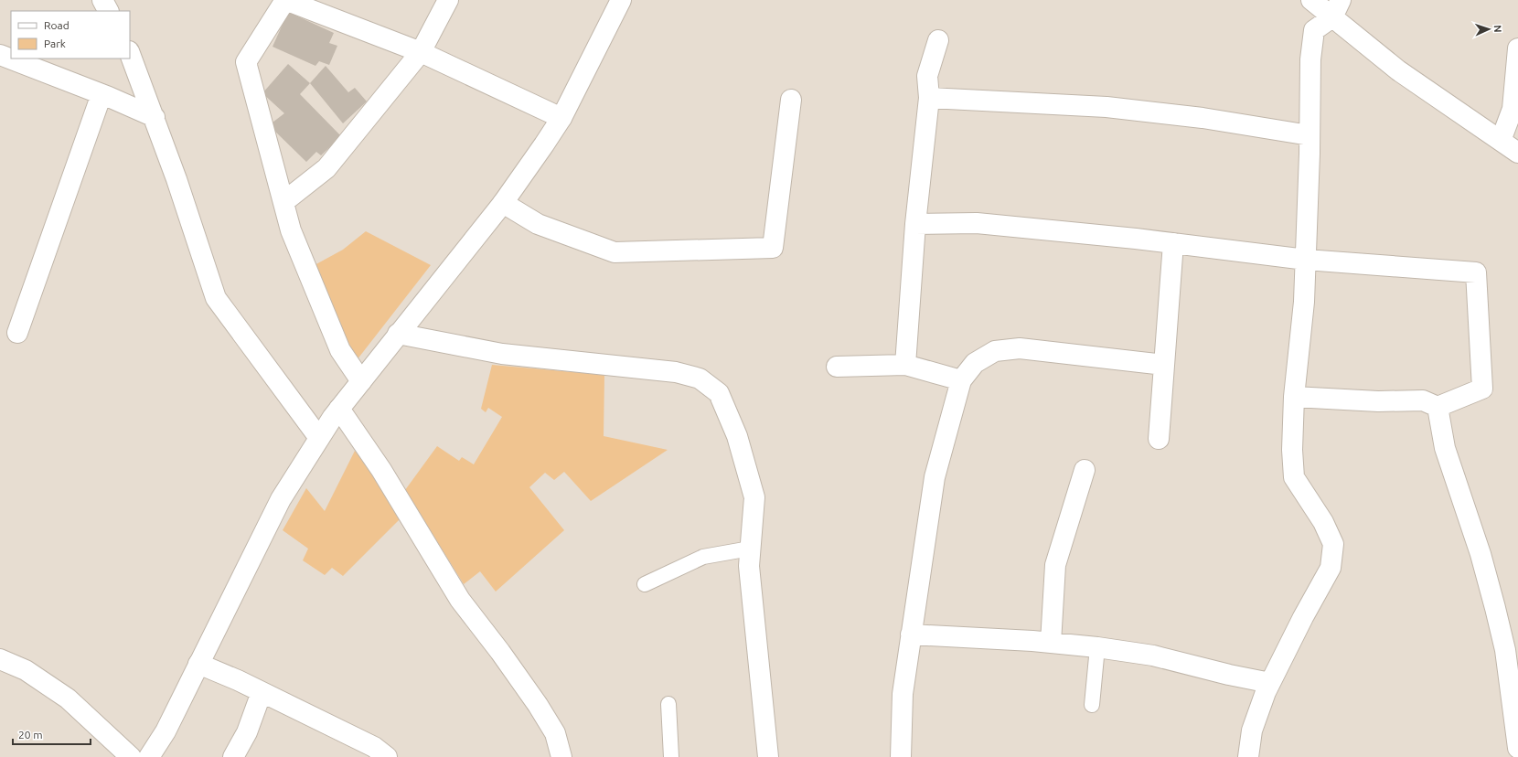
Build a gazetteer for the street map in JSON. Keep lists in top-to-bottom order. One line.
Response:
{"legend":["Road","Park"],"scale_bar":"20 m","north":"right"}
